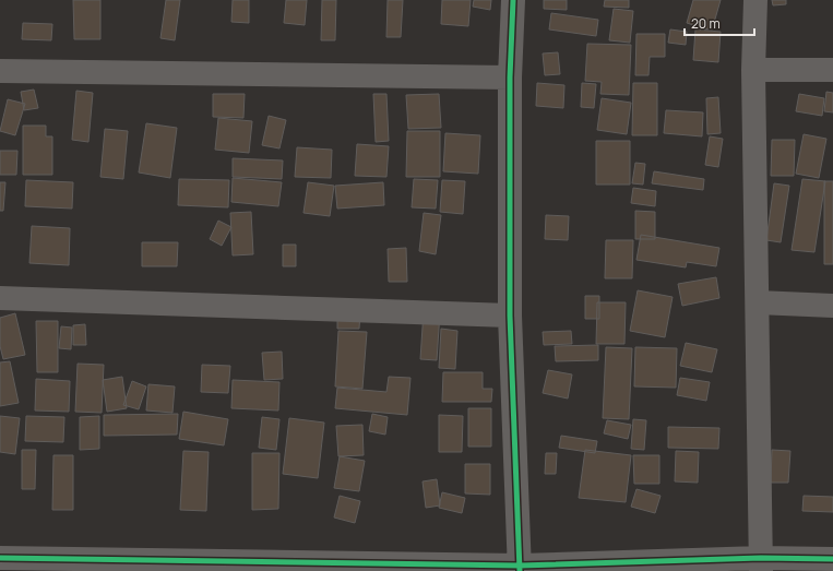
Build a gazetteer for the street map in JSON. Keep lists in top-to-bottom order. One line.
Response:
{"scale_bar":"20 m"}
